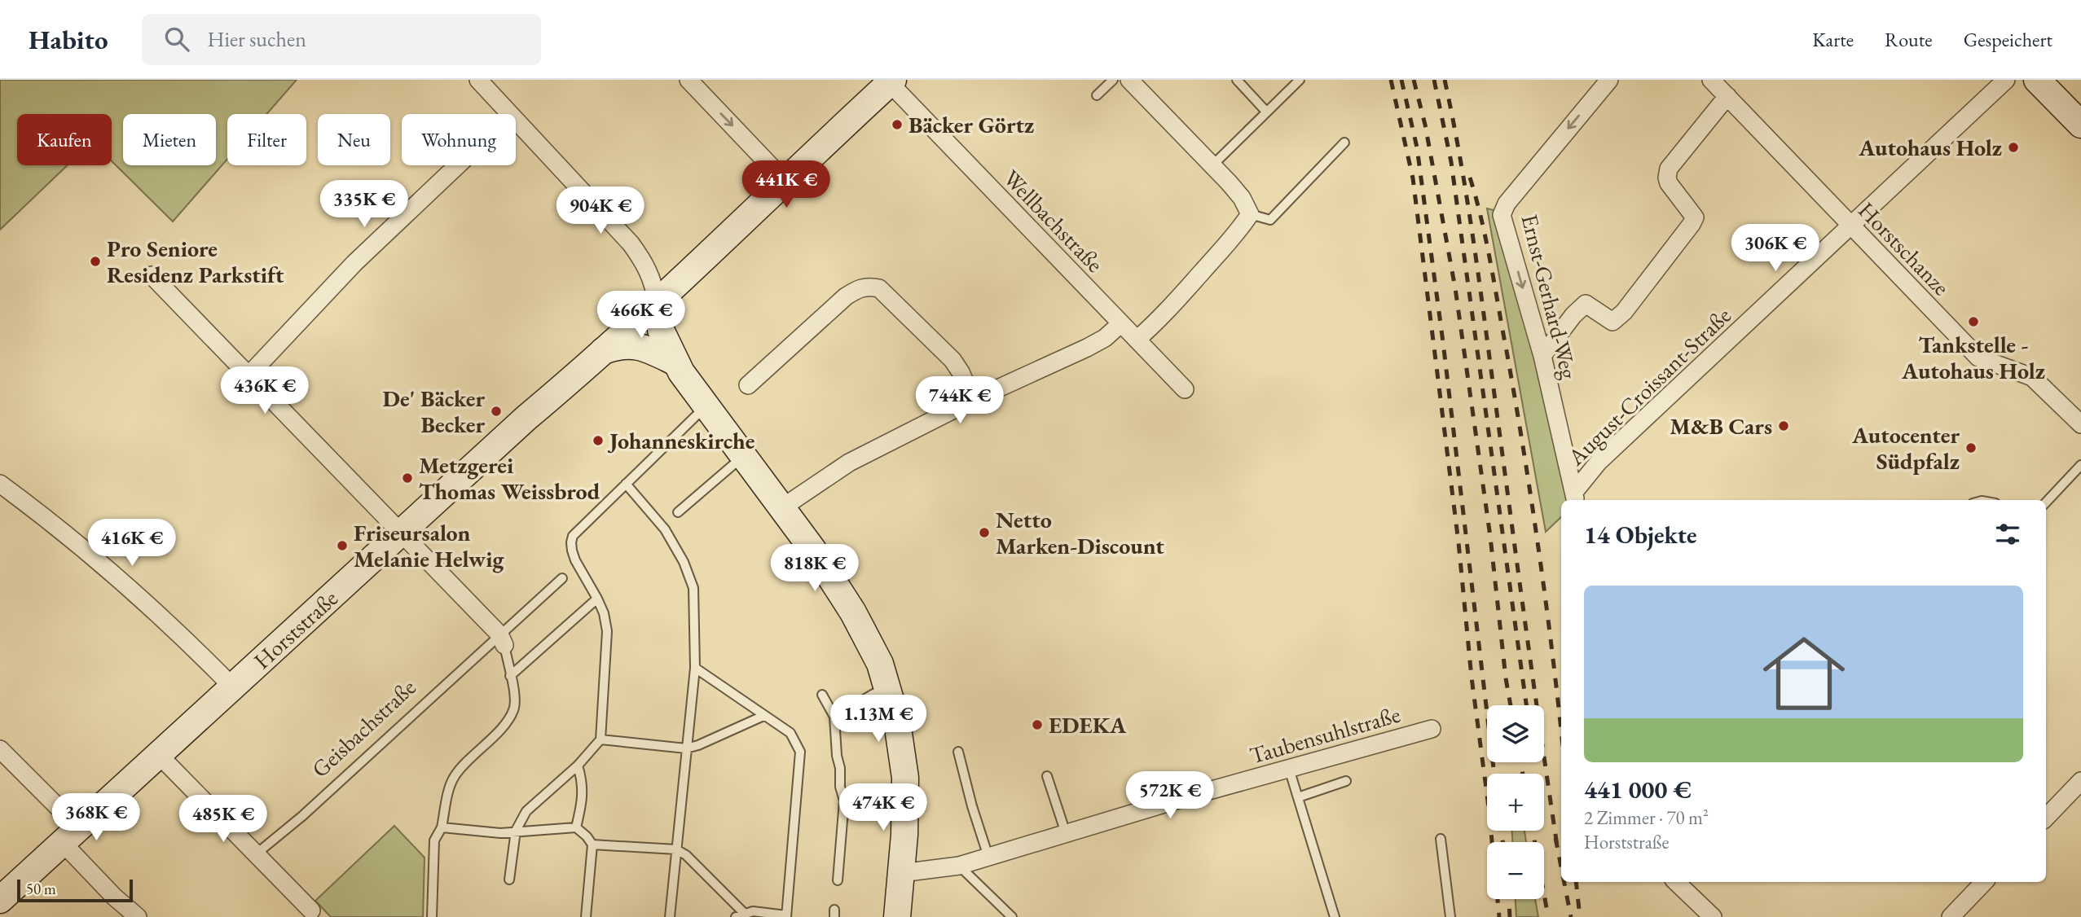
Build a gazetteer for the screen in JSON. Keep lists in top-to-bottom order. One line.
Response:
{"streets":{"street":["Wellbachstraße","Horstschanze","Ernst-Gerhard-Weg","August-Croissant-Straße","Horststraße","Taubensuhlstraße"],"lane":["Geisbachstraße"]},"crossings":[["Wellbachstraße","Horststraße"],["Horstschanze","August-Croissant-Straße"],["Ernst-Gerhard-Weg","August-Croissant-Straße"]],"one_way":["Ernst-Gerhard-Weg"],"places":["Bäcker Görtz","Autohaus Holz","Pro Seniore Residenz Parkstift","Tankstelle - Autohaus Holz","De' Bäcker Becker","M&B Cars","Johanneskirche","Autocenter Südpfalz","Metzgerei Thomas Weissbrod","Netto Marken-Discount","Friseursalon Melanie Helwig","EDEKA"],"scale_bar":"50 m","page":{"header":"Habito","search":"Hier suchen","nav":["Karte","Route","Gespeichert"],"chip":["Kaufen","Mieten","Filter","Neu","Wohnung"],"price":["441K €","335K €","904K €","306K €","466K €","436K €","744K €","416K €","818K €","1.13M €","572K €","474K €","368K €","485K €"],"heading":"14 Objekte","list":[{"name":"441 000 €","note":"2 Zimmer · 70 m² · Horststraße"}],"map_buttons":["+","−"],"scale":"50 m"}}
